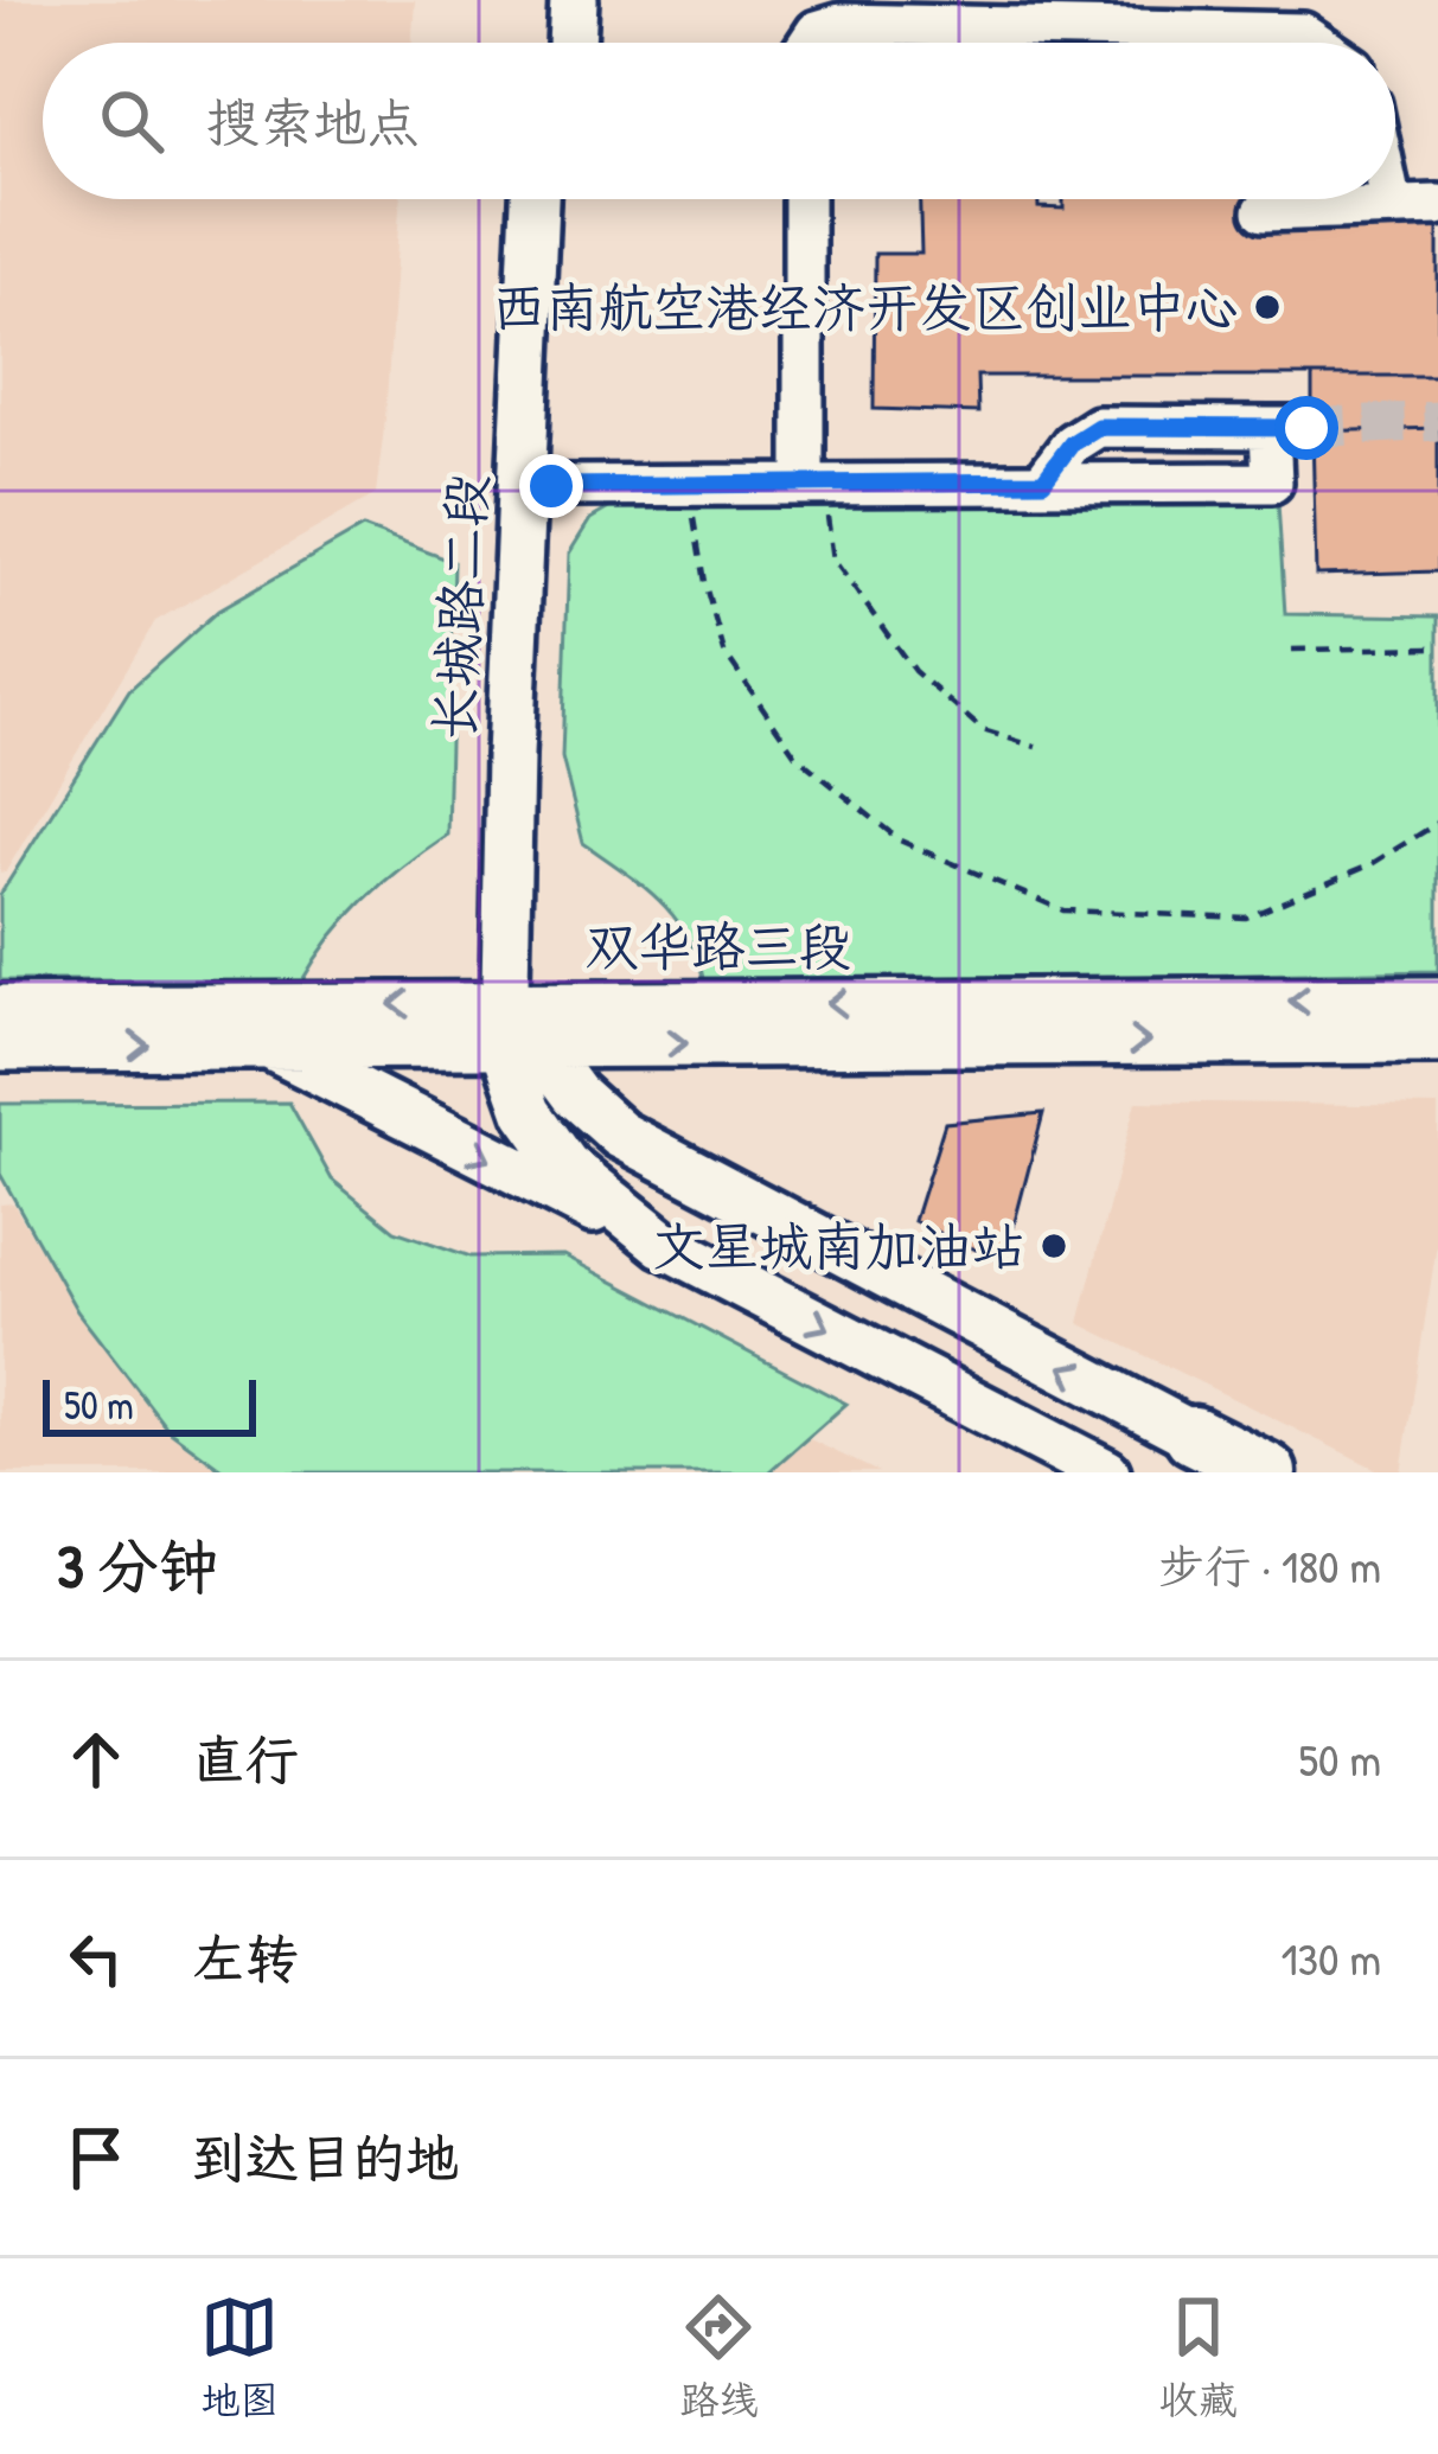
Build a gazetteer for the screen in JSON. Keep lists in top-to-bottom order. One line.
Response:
{"streets":{"main road":["长城路二段","双华路三段"]},"crossings":[["长城路二段","双华路三段"]],"places":["西南航空港经济开发区创业中心","文星城南加油站"],"scale_bar":"50 m","page":{"search":"搜索地点","scale":"50 m","heading":["3 分钟","步行 · 180 m"],"list":[["直行","50 m"],["左转","130 m"],"到达目的地"],"nav":["地图","路线","收藏"]}}
